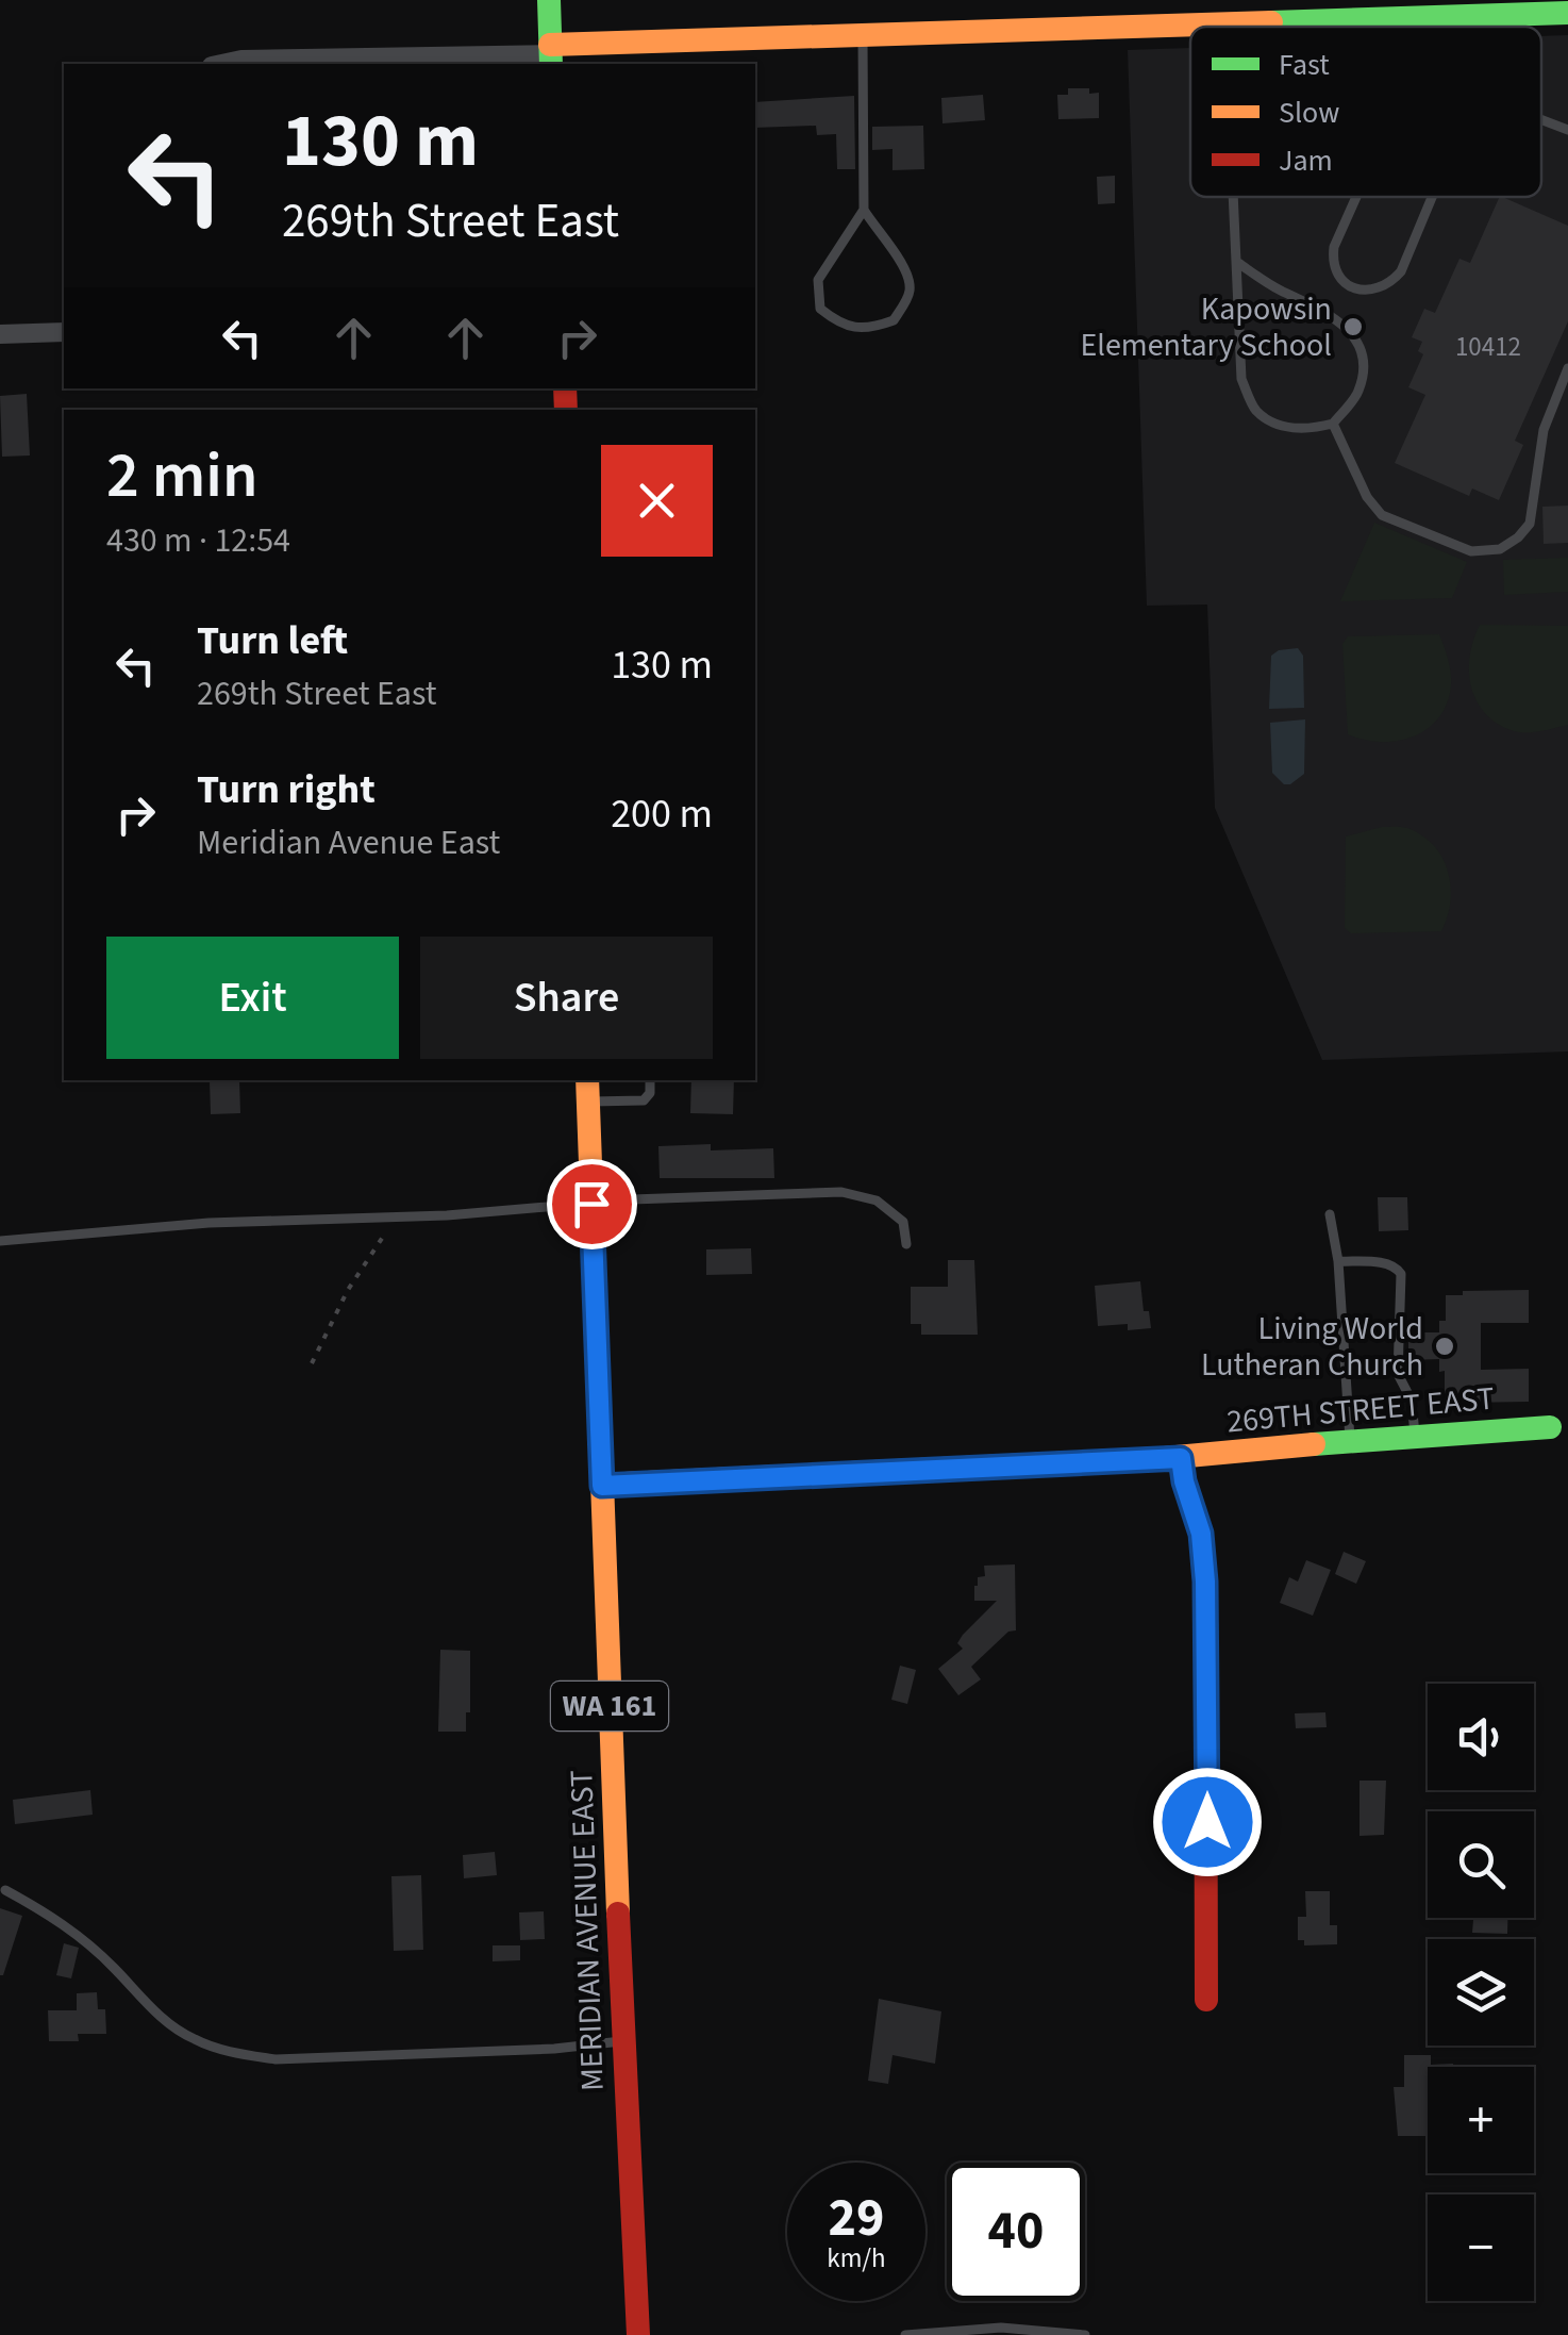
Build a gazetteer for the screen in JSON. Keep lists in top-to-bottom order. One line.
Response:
{"streets":{"street":["269TH STREET EAST","WA 161","MERIDIAN AVENUE EAST"]},"crossings":[["269TH STREET EAST","MERIDIAN AVENUE EAST"]],"places":["Kapowsin Elementary School","Living World Lutheran Church"],"house_numbers":["10412"],"legend":["Fast","Slow","Jam"],"page":{"turn":["130 m","269th Street East"],"heading":["2 min","430 m · 12:54"],"list":[{"name":"Turn left","note":"269th Street East","value":"130 m"},{"name":"Turn right","note":"Meridian Avenue East","value":"200 m"}],"buttons":["Exit","Share"],"map_buttons":["+","−"],"speed":"29 km/h","limit":"40"}}
